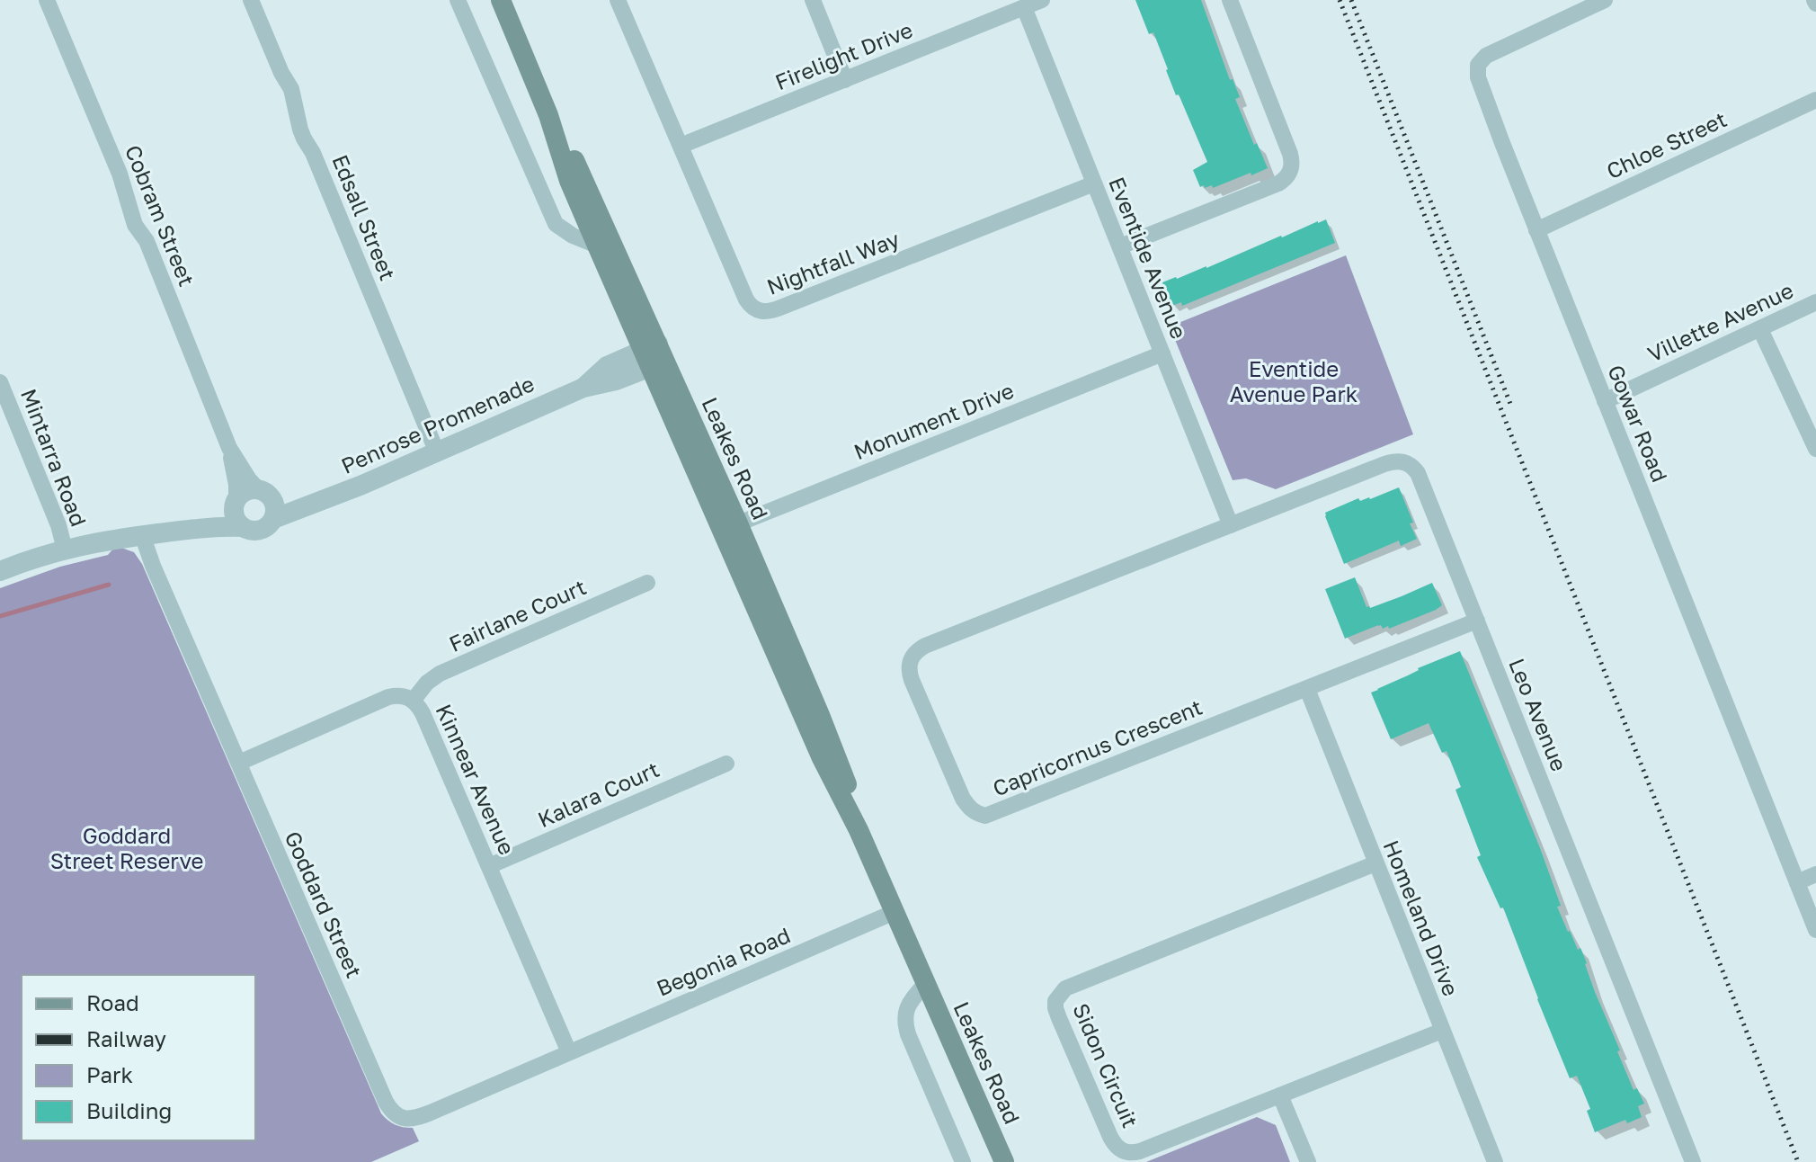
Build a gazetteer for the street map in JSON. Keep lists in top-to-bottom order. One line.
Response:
{"streets":{"main road":["Leakes Road"],"street":["Firelight Drive","Chloe Street","Cobram Street","Edsall Street","Eventide Avenue","Nightfall Way","Villette Avenue","Monument Drive","Gowar Road","Penrose Promenade","Mintarra Road","Fairlane Court","Leo Avenue","Capricornus Crescent","Kinnear Avenue","Kalara Court","Goddard Street","Homeland Drive","Begonia Road","Sidon Circuit"]},"crossings":[["Firelight Drive","Eventide Avenue"],["Firelight Drive","Nightfall Way"],["Chloe Street","Gowar Road"],["Cobram Street","Penrose Promenade"],["Edsall Street","Penrose Promenade"],["Eventide Avenue","Nightfall Way"],["Eventide Avenue","Monument Drive"],["Eventide Avenue","Leo Avenue"],["Eventide Avenue","Capricornus Crescent"],["Villette Avenue","Gowar Road"],["Monument Drive","Leakes Road"],["Penrose Promenade","Leakes Road"],["Leakes Road","Begonia Road"],["Fairlane Court","Kinnear Avenue"],["Leo Avenue","Capricornus Crescent"],["Capricornus Crescent","Homeland Drive"],["Kinnear Avenue","Kalara Court"],["Kinnear Avenue","Goddard Street"],["Kinnear Avenue","Begonia Road"],["Goddard Street","Begonia Road"],["Homeland Drive","Sidon Circuit"]],"parks":["Eventide Avenue Park","Goddard Street Reserve"],"legend":["Road","Railway","Park","Building"]}
